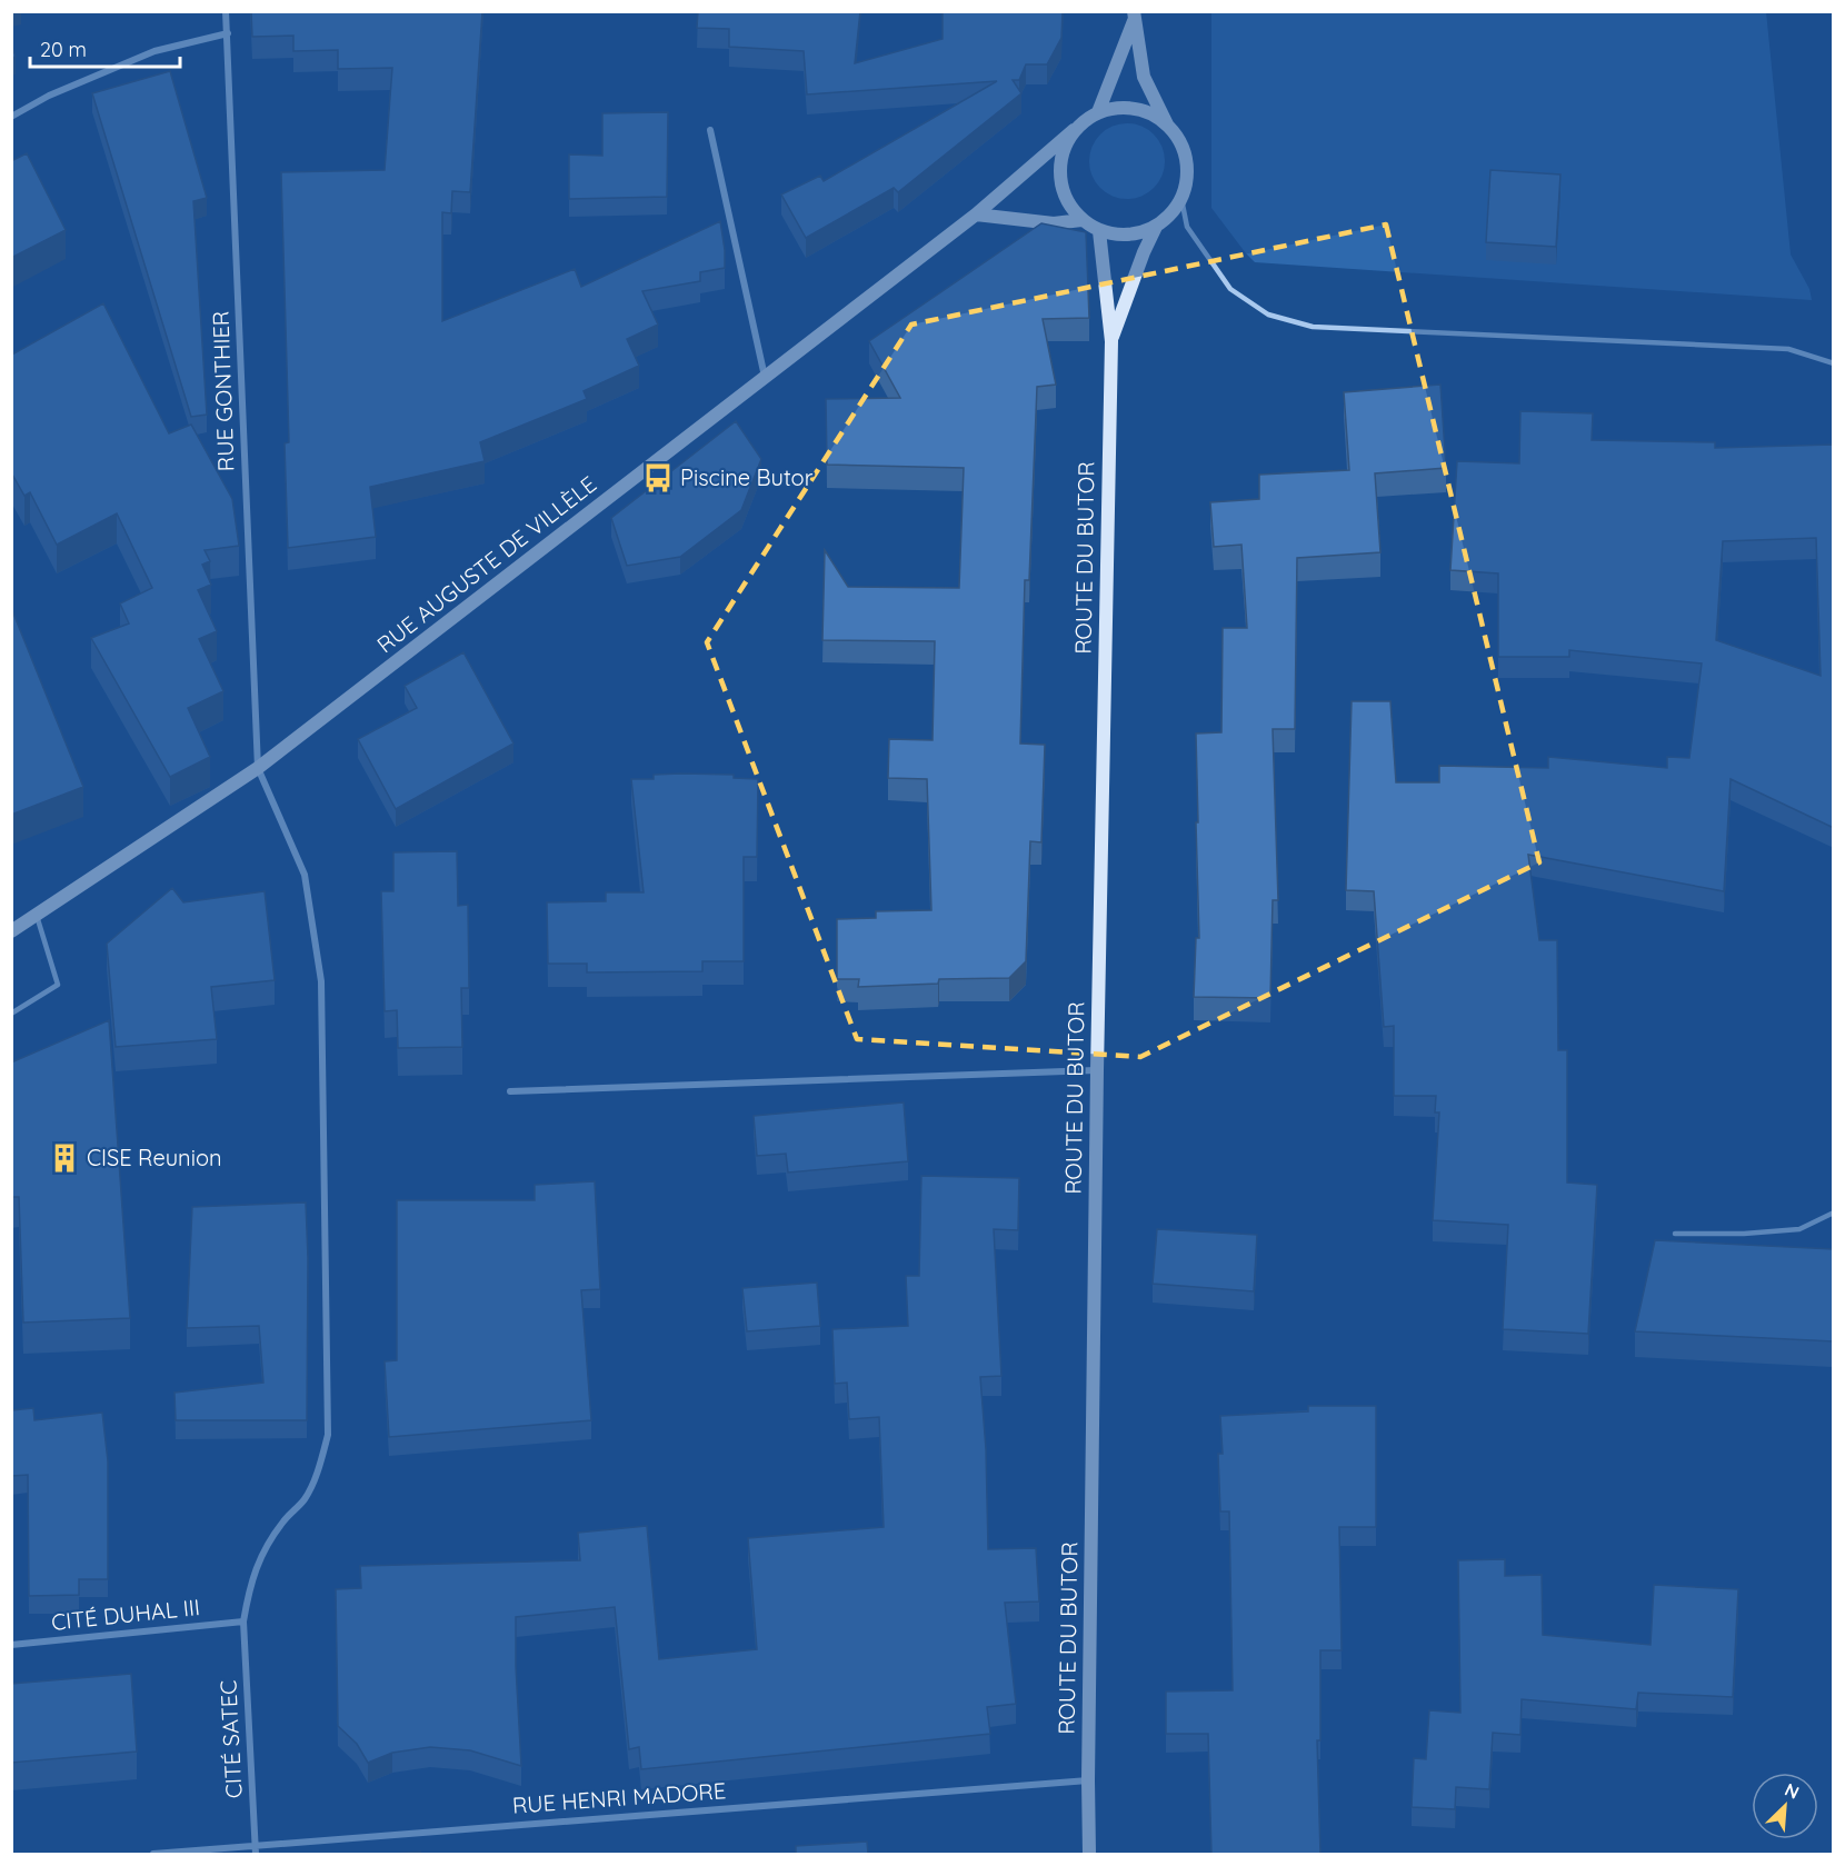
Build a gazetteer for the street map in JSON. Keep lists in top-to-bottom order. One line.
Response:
{"streets":{"street":["RUE GONTHIER","ROUTE DU BUTOR","RUE AUGUSTE DE VILLÈLE","CITÉ DUHAL III","CITÉ SATEC","RUE HENRI MADORE"]},"crossings":[["RUE GONTHIER","RUE AUGUSTE DE VILLÈLE"],["RUE GONTHIER","CITÉ SATEC"],["ROUTE DU BUTOR","RUE AUGUSTE DE VILLÈLE"],["ROUTE DU BUTOR","RUE HENRI MADORE"],["RUE AUGUSTE DE VILLÈLE","CITÉ SATEC"],["CITÉ DUHAL III","CITÉ SATEC"],["CITÉ SATEC","RUE HENRI MADORE"]],"places":{"bus stop":["Piscine Butor"],"building":["CISE Reunion"]},"scale_bar":"20 m","north":"top right"}
